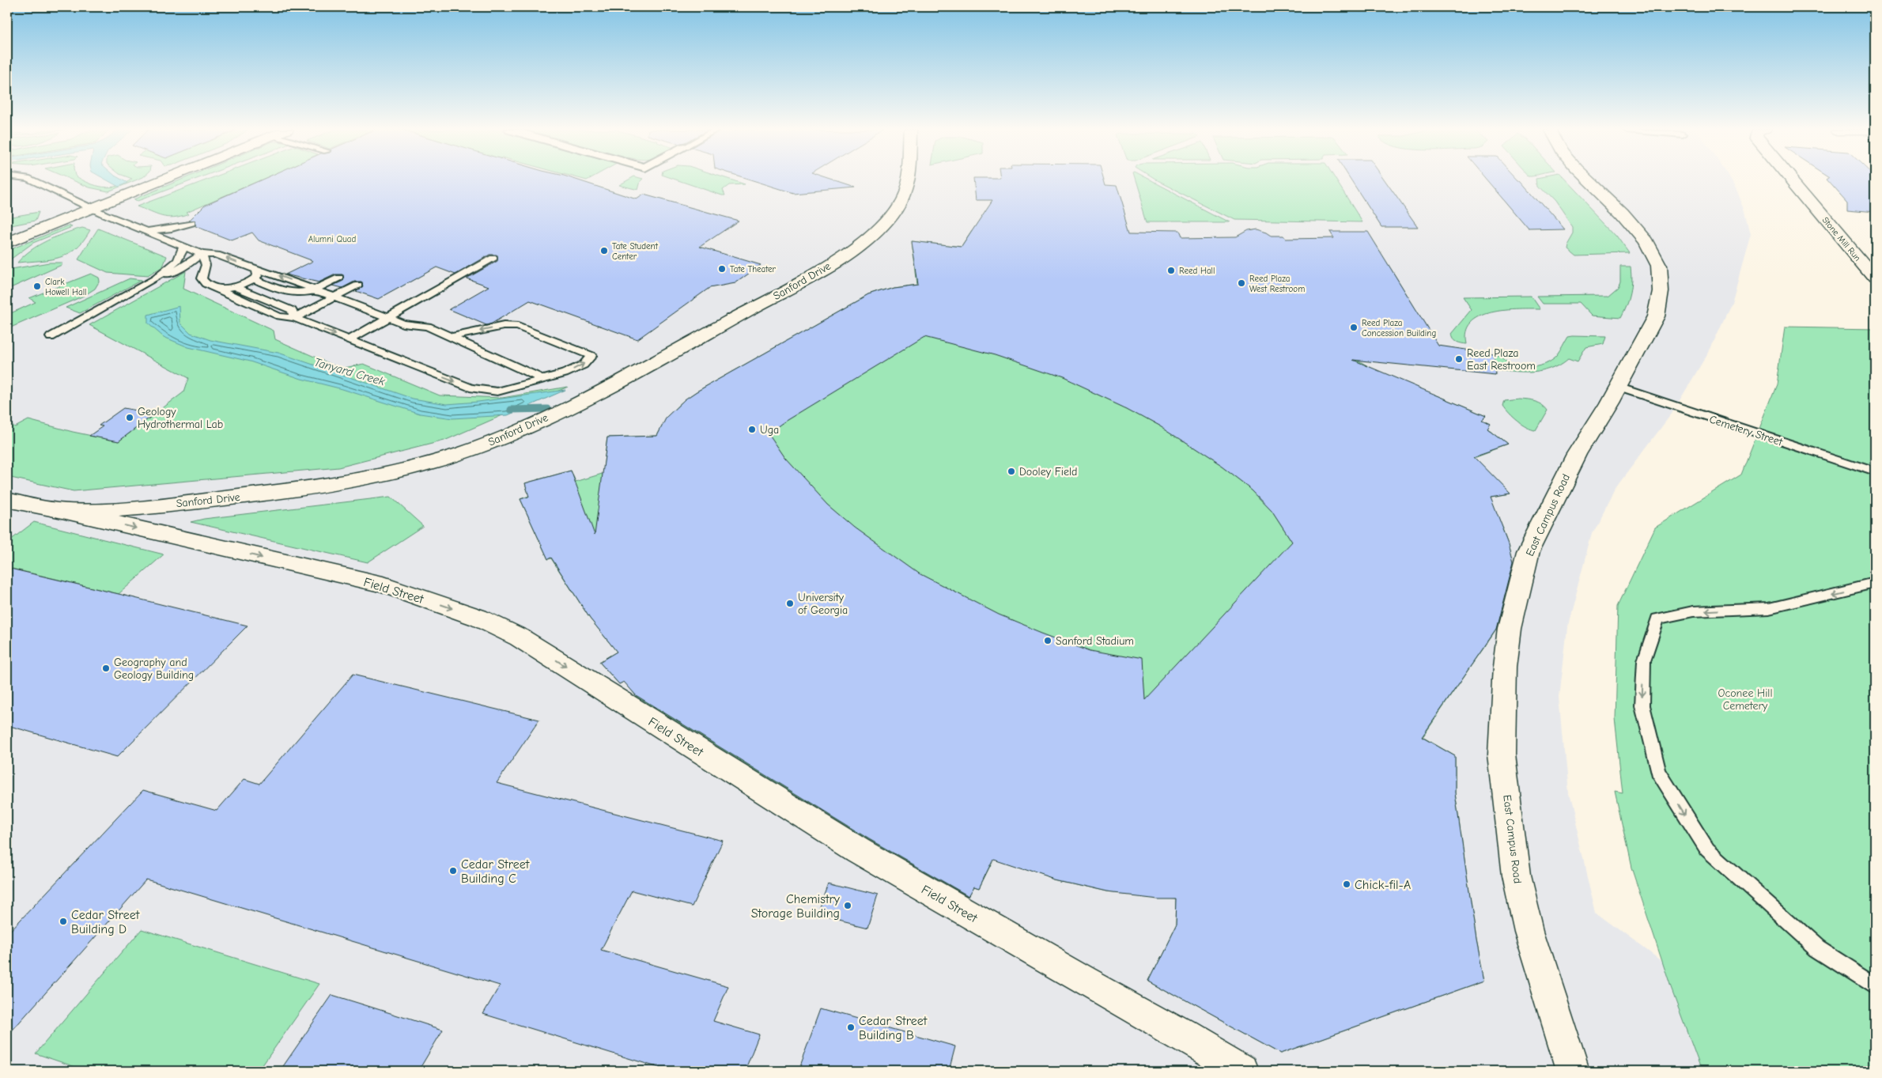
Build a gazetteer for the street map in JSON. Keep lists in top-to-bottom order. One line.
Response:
{"streets":{"street":["Stone Mill Run","Sanford Drive","East Campus Road","Field Street"],"lane":["Cemetery Street"]},"crossings":[["Sanford Drive","Field Street"],["Cemetery Street","East Campus Road"]],"one_way":["Field Street"],"water":["Tanyard Creek"],"parks":["Alumni Quad","Oconee Hill Cemetery"],"places":["Tate Student Center","Tate Theater","Reed Hall","Reed Plaza West Restroom","Clark Howell Hall","Reed Plaza Concession Building","Reed Plaza East Restroom","Geology Hydrothermal Lab","Uga","Dooley Field","University of Georgia","Sanford Stadium","Geography and Geology Building","Cedar Street Building C","Chick-fil-A","Chemistry Storage Building","Cedar Street Building D","Cedar Street Building B"]}
